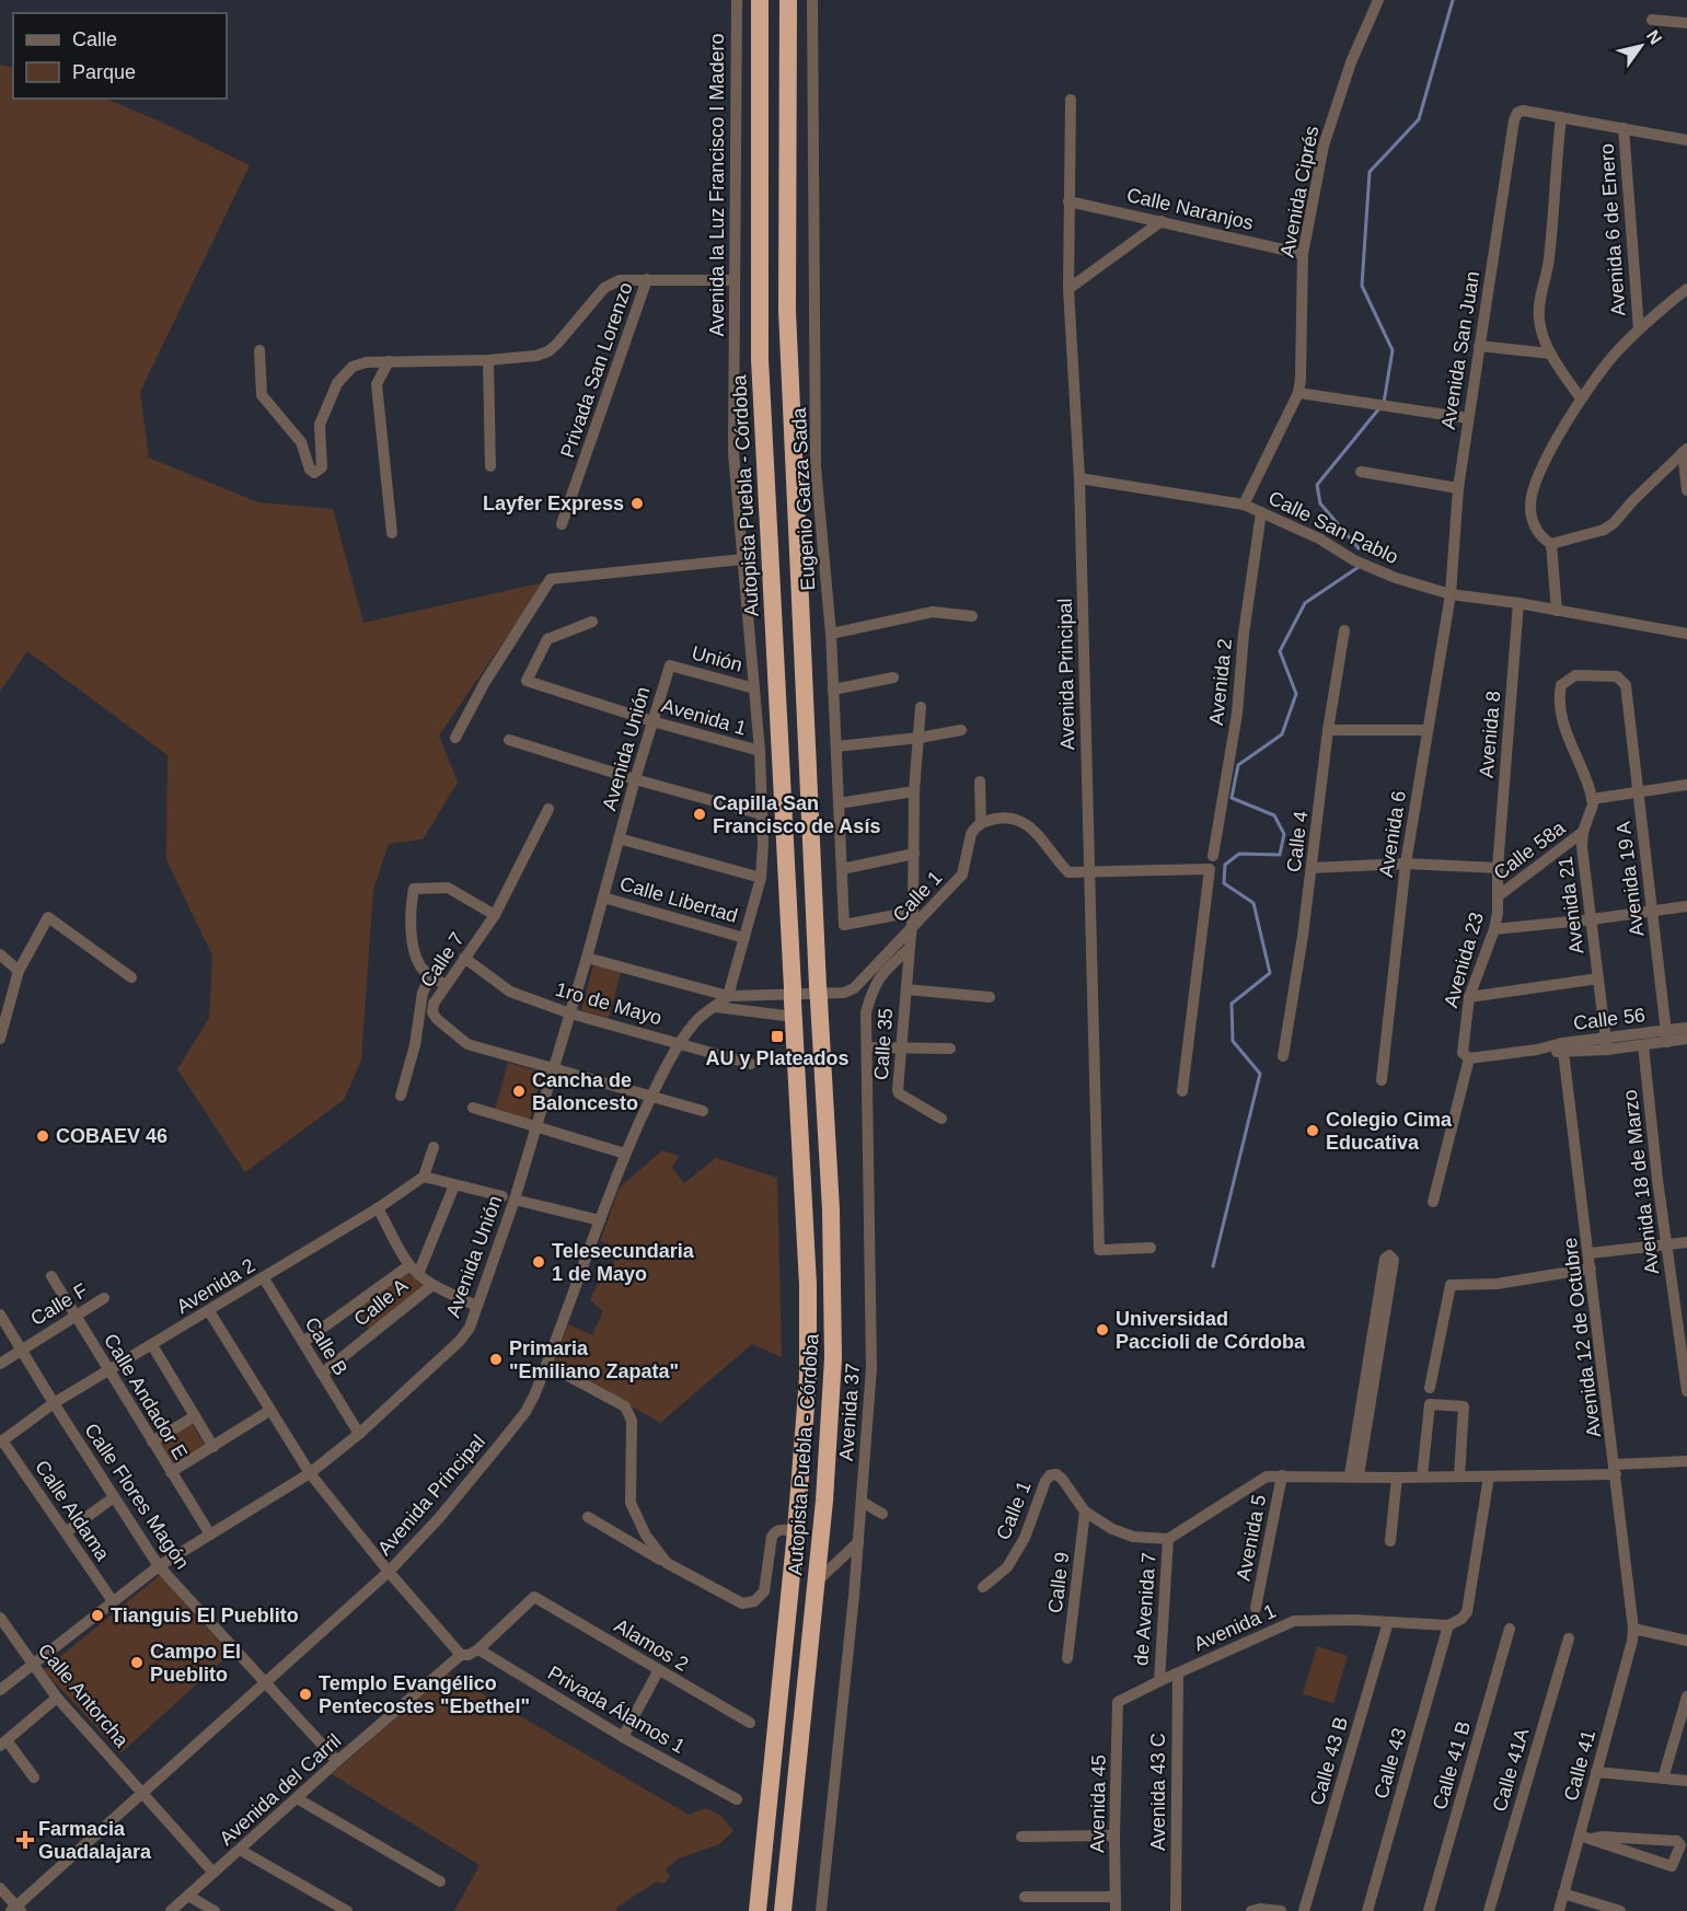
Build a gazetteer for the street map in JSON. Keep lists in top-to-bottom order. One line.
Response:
{"streets":{"highway":["Autopista Puebla - Córdoba"],"street":["Avenida la Luz Francisco I Madero","Avenida Ciprés","Calle Naranjos","Avenida 6 de Enero","Avenida San Juan","Privada San Lorenzo","Eugenio Garza Sada","Calle San Pablo","Unión","Avenida Principal","Avenida 2","Avenida 1","Avenida 8","Avenida Unión","Avenida 6","Calle 4","Calle 58a","Avenida 19 A","Calle 1","Calle Libertad","Avenida 21","Calle 7","Avenida 23","1ro de Mayo","Calle 56","Calle 35","Avenida 18 de Marzo","Calle A","Calle F","Avenida 12 de Octubre","Calle B","Calle Andador E","Avenida 37","Calle Flores Magón","Calle Aldama","Avenida 5","Calle 9","de Avenida 7","Alamos 2","Calle Antorcha","Privada Álamos 1","Calle 43 B","Calle 43","Calle 41 B","Calle 41","Calle 41A","Avenida del Carril","Avenida 43 C","Avenida 45"]},"crossings":[["Avenida la Luz Francisco I Madero","Unión"],["Avenida la Luz Francisco I Madero","Avenida Principal"],["Avenida la Luz Francisco I Madero","Avenida 1"],["Avenida la Luz Francisco I Madero","Calle 1"],["Avenida la Luz Francisco I Madero","Calle Libertad"],["Avenida Ciprés","Calle Naranjos"],["Avenida Ciprés","Calle San Pablo"],["Calle Naranjos","Avenida Principal"],["Avenida San Juan","Calle San Pablo"],["Avenida San Juan","Avenida 6"],["Calle San Pablo","Avenida Principal"],["Calle San Pablo","Avenida 2"],["Calle San Pablo","Avenida 8"],["Calle San Pablo","Avenida 6"],["Unión","Avenida Unión"],["Avenida Principal","Calle 1"],["Avenida Principal","1ro de Mayo"],["Avenida Principal","Calle Flores Magón"],["Avenida Principal","Calle Antorcha"],["Avenida 2","Calle B"],["Avenida 2","Calle Andador E"],["Avenida 2","Calle Flores Magón"],["Avenida 2","Calle Aldama"],["Avenida 1","Avenida Unión"],["Avenida 1","de Avenida 7"],["Avenida 1","Calle 43 B"],["Avenida 1","Calle 43"],["Avenida 1","Avenida 43 C"],["Avenida 1","Avenida 45"],["Avenida 8","Avenida 23"],["Avenida Unión","Calle 1"],["Avenida Unión","Calle Libertad"],["Avenida Unión","Calle 7"],["Avenida Unión","1ro de Mayo"],["Avenida Unión","Calle B"],["Avenida Unión","Calle Andador E"],["Avenida Unión","Calle Flores Magón"],["Avenida Unión","Calle Aldama"],["Avenida Unión","Calle Antorcha"],["Calle 58a","Avenida 21"],["Calle 58a","Avenida 23"],["Avenida 19 A","Avenida 21"],["Avenida 19 A","Calle 56"],["Calle 1","Calle 9"],["Calle 1","de Avenida 7"],["Avenida 21","Calle 56"],["Calle 7","1ro de Mayo"],["Avenida 23","Calle 56"],["Calle 56","Avenida 18 de Marzo"],["Calle 56","Avenida 12 de Octubre"],["Calle 35","Avenida 37"],["Calle A","Calle B"],["Calle F","Calle Andador E"],["Calle F","Calle Flores Magón"],["Avenida 12 de Octubre","Calle 41"],["Calle Flores Magón","Avenida del Carril"],["Alamos 2","Avenida del Carril"],["Calle Antorcha","Avenida del Carril"],["Privada Álamos 1","Avenida del Carril"]],"places":{"other":["Layfer Express","Capilla San Francisco de Asís","Cancha de Baloncesto","Colegio Cima Educativa","COBAEV 46","Telesecundaria 1 de Mayo","Universidad Paccioli de Córdoba","Primaria \"Emiliano Zapata\"","Tianguis El Pueblito","Campo El Pueblito","Templo Evangélico Pentecostes \"Ebethel\""],"transit":["AU y Plateados"],"health":["Farmacia Guadalajara"]},"legend":["Calle","Parque"],"north":"top right"}
